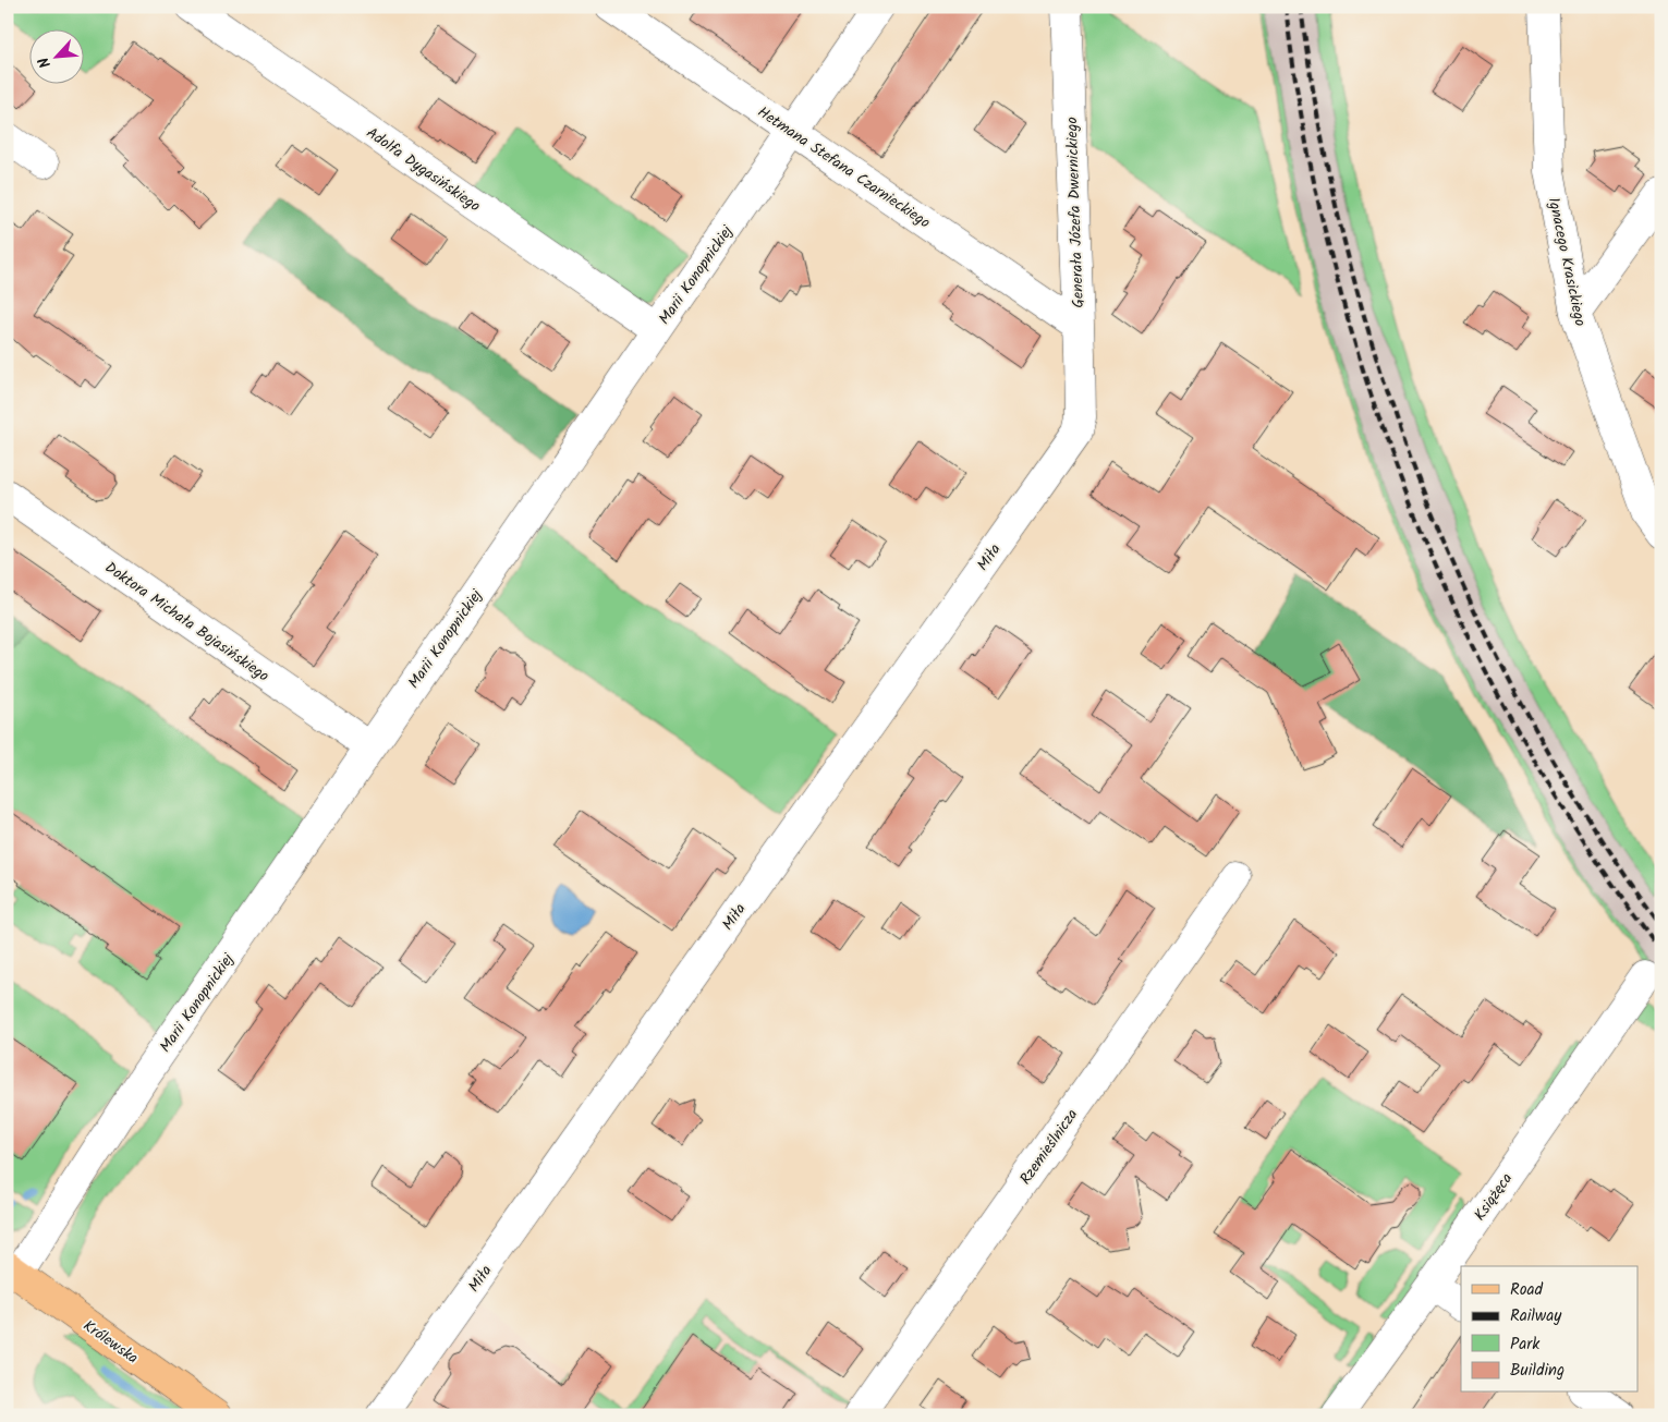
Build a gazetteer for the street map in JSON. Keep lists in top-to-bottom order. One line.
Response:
{"streets":{"main road":["Królewska"],"street":["Hetmana Stefana Czarnieckiego","Adolfa Dygasińskiego","Generała Józefa Dwernickiego","Ignacego Krasickiego","Marii Konopnickiej","Miła","Doktora Michała Bojasińskiego","Rzemieślnicza","Książęca"]},"crossings":[["Hetmana Stefana Czarnieckiego","Generała Józefa Dwernickiego"],["Hetmana Stefana Czarnieckiego","Marii Konopnickiej"],["Adolfa Dygasińskiego","Marii Konopnickiej"],["Generała Józefa Dwernickiego","Miła"],["Marii Konopnickiej","Doktora Michała Bojasińskiego"],["Marii Konopnickiej","Królewska"]],"legend":["Road","Railway","Park","Building"],"north":"bottom left"}
